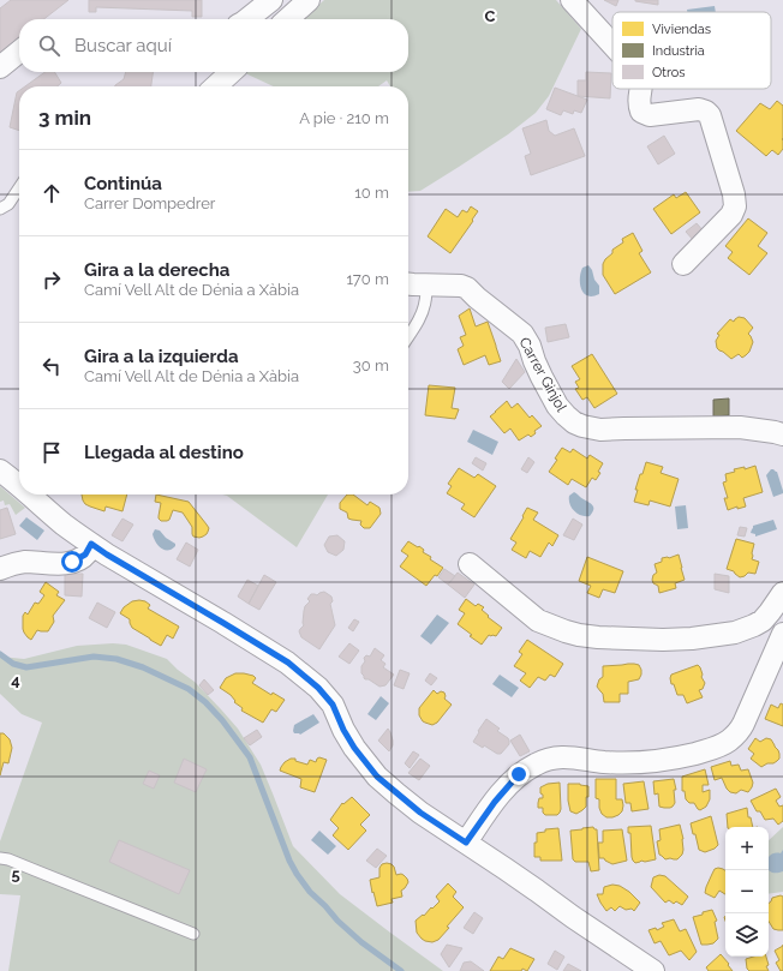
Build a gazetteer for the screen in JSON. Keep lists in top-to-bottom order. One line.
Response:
{"streets":{"street":["Carrer Ginjol"]},"legend":["Viviendas","Industria","Otros"],"page":{"search":"Buscar aquí","heading":["3 min","A pie · 210 m"],"list":[["Continúa","Carrer Dompedrer","10 m"],["Gira a la derecha","Camí Vell Alt de Dénia a Xàbia","170 m"],["Gira a la izquierda","Camí Vell Alt de Dénia a Xàbia","30 m"],"Llegada al destino"],"map_buttons":["+","−"]},"grid":{"columns":["C"],"rows":["4","5"]}}
